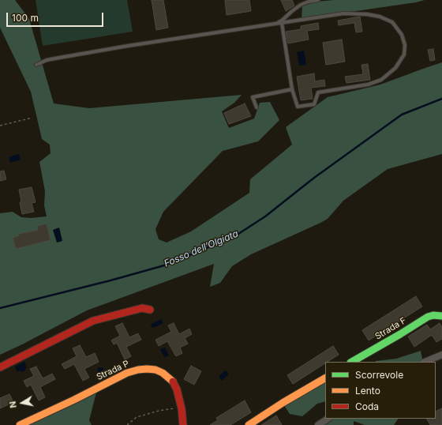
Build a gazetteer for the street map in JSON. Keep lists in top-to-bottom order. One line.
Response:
{"streets":{"street":["Strada F","Strada P"]},"water":["Fosso dell’Olgiata"],"legend":["Scorrevole","Lento","Coda"],"scale_bar":"100 m","north":"left"}
